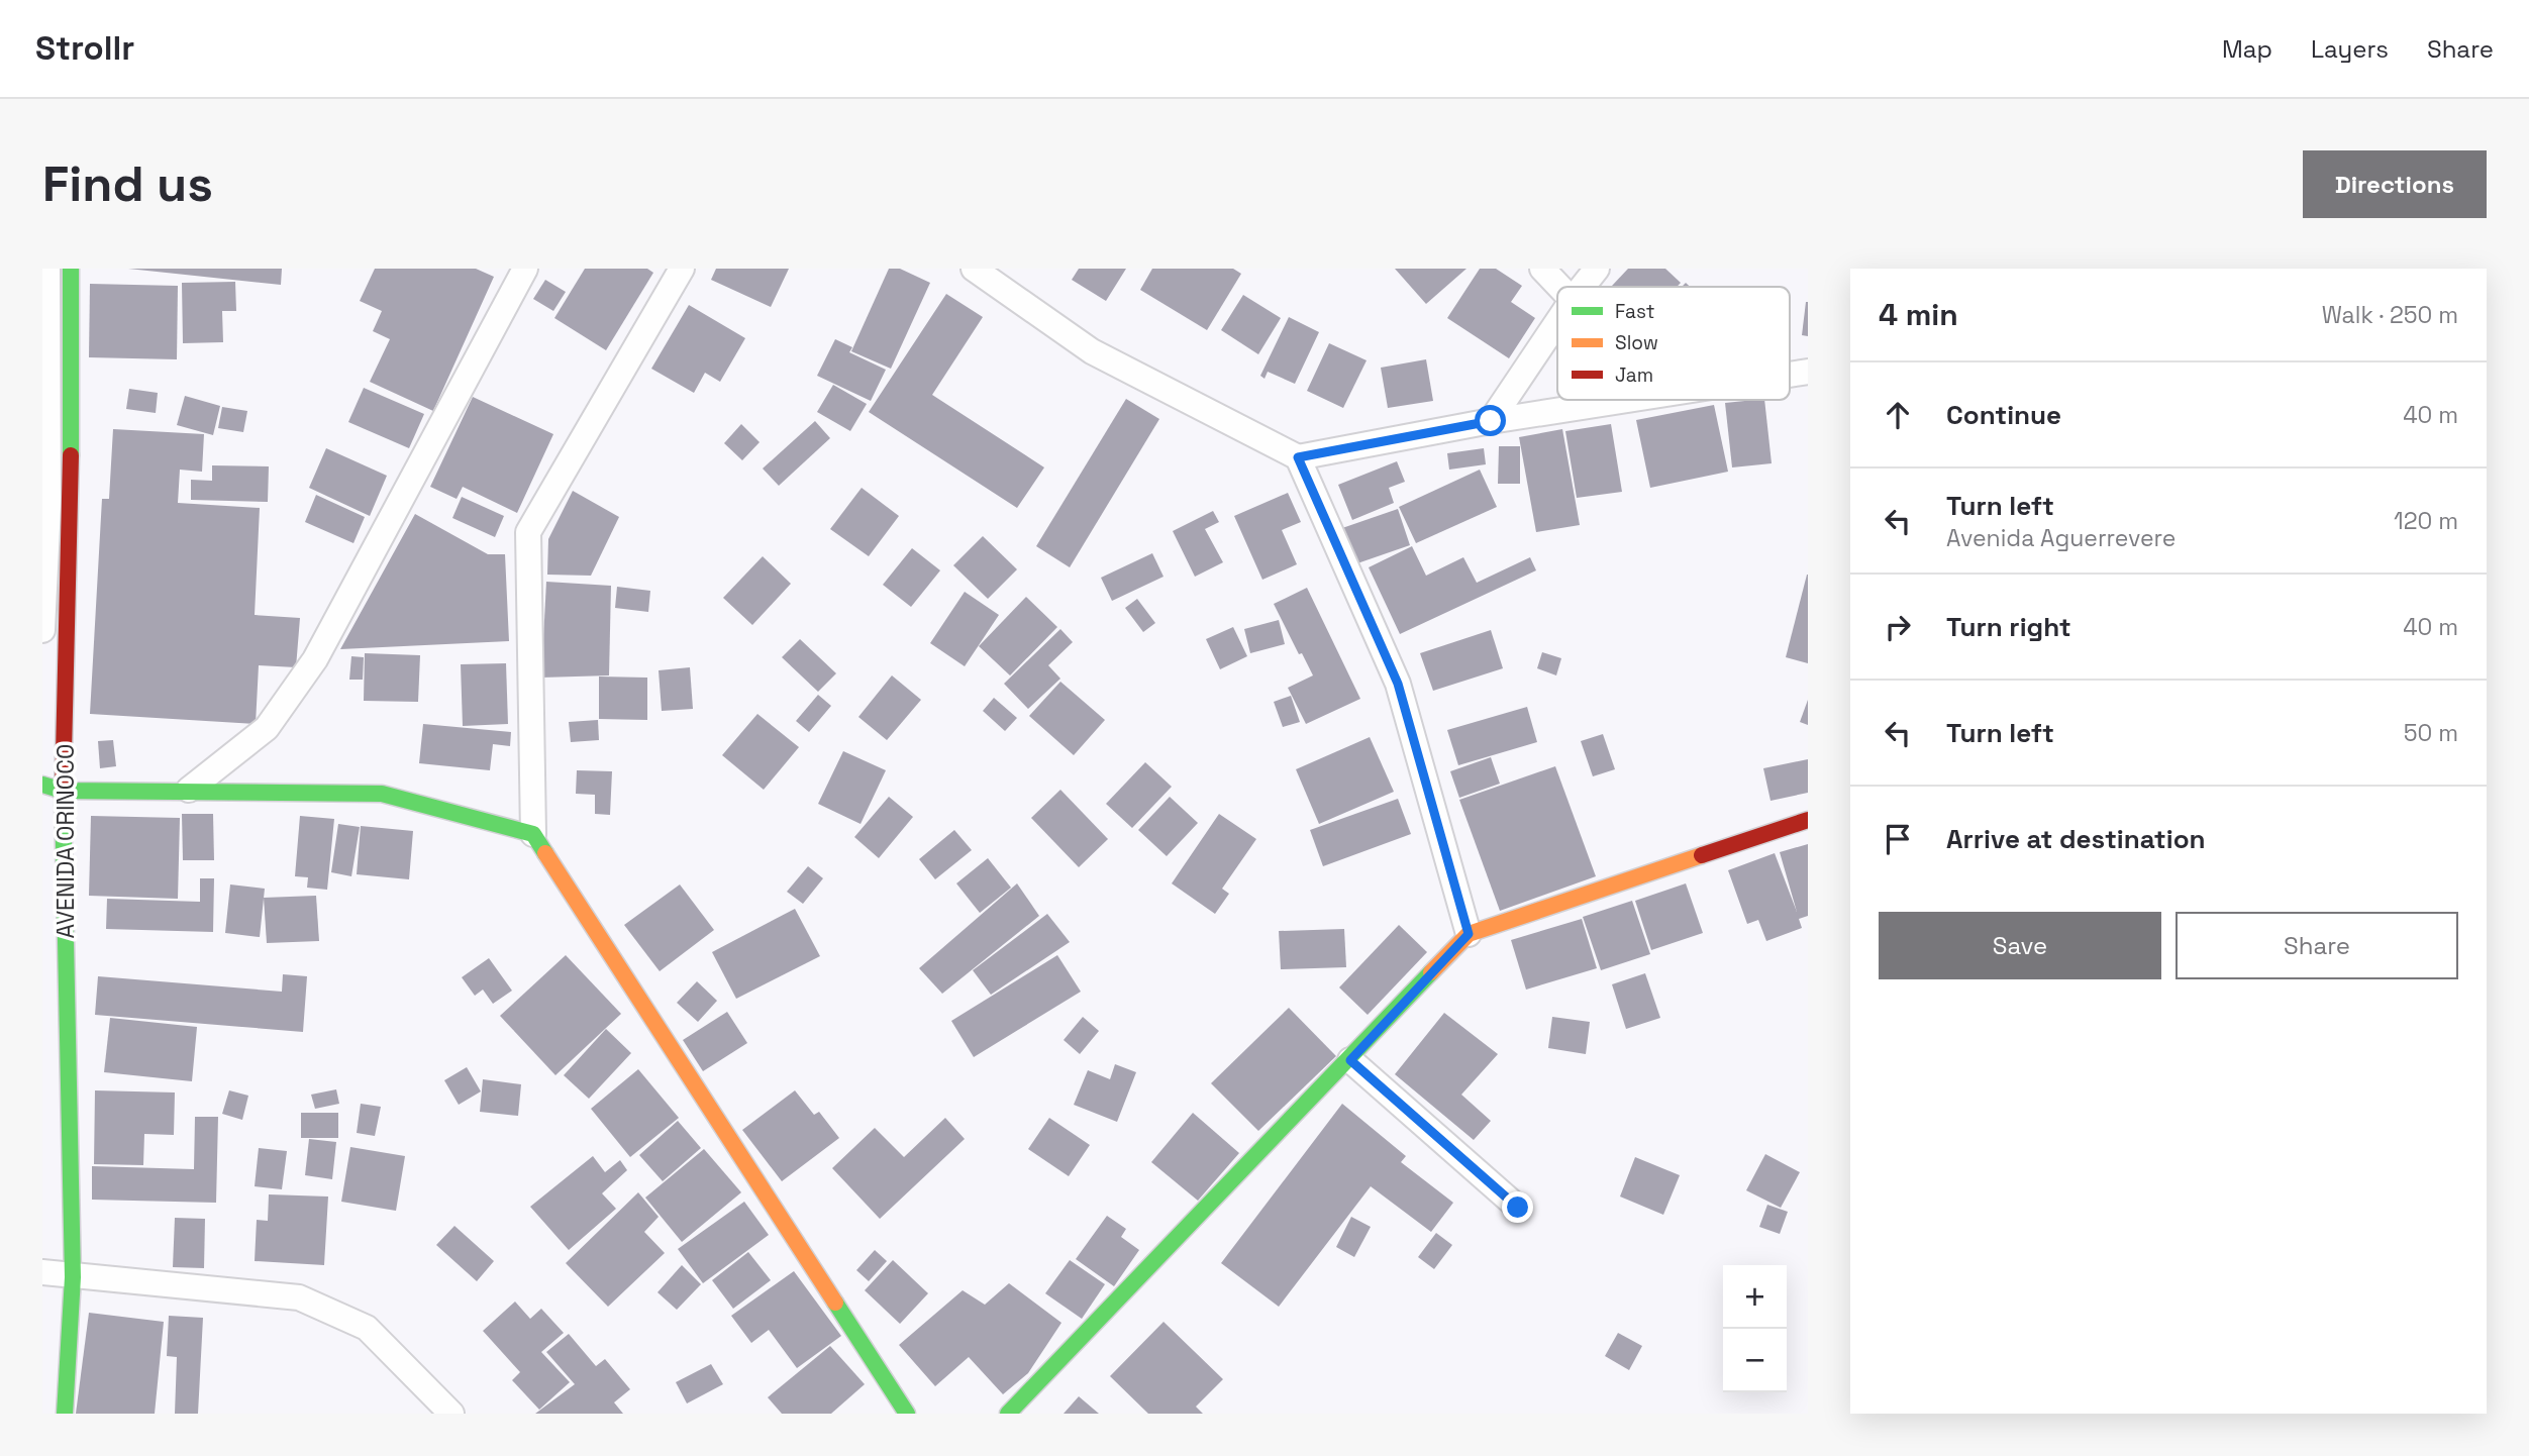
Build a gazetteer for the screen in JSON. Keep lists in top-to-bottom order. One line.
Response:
{"streets":{"street":["AVENIDA ORINOCO"]},"legend":["Fast","Slow","Jam"],"page":{"header":"Strollr","nav":["Map","Layers","Share"],"buttons":["Directions",["Save","Share"]],"title":"Find us","heading":["4 min","Walk · 250 m"],"list":[["Continue","40 m"],["Turn left","Avenida Aguerrevere","120 m"],["Turn right","40 m"],["Turn left","50 m"],"Arrive at destination"],"map_buttons":["+","−"]}}
